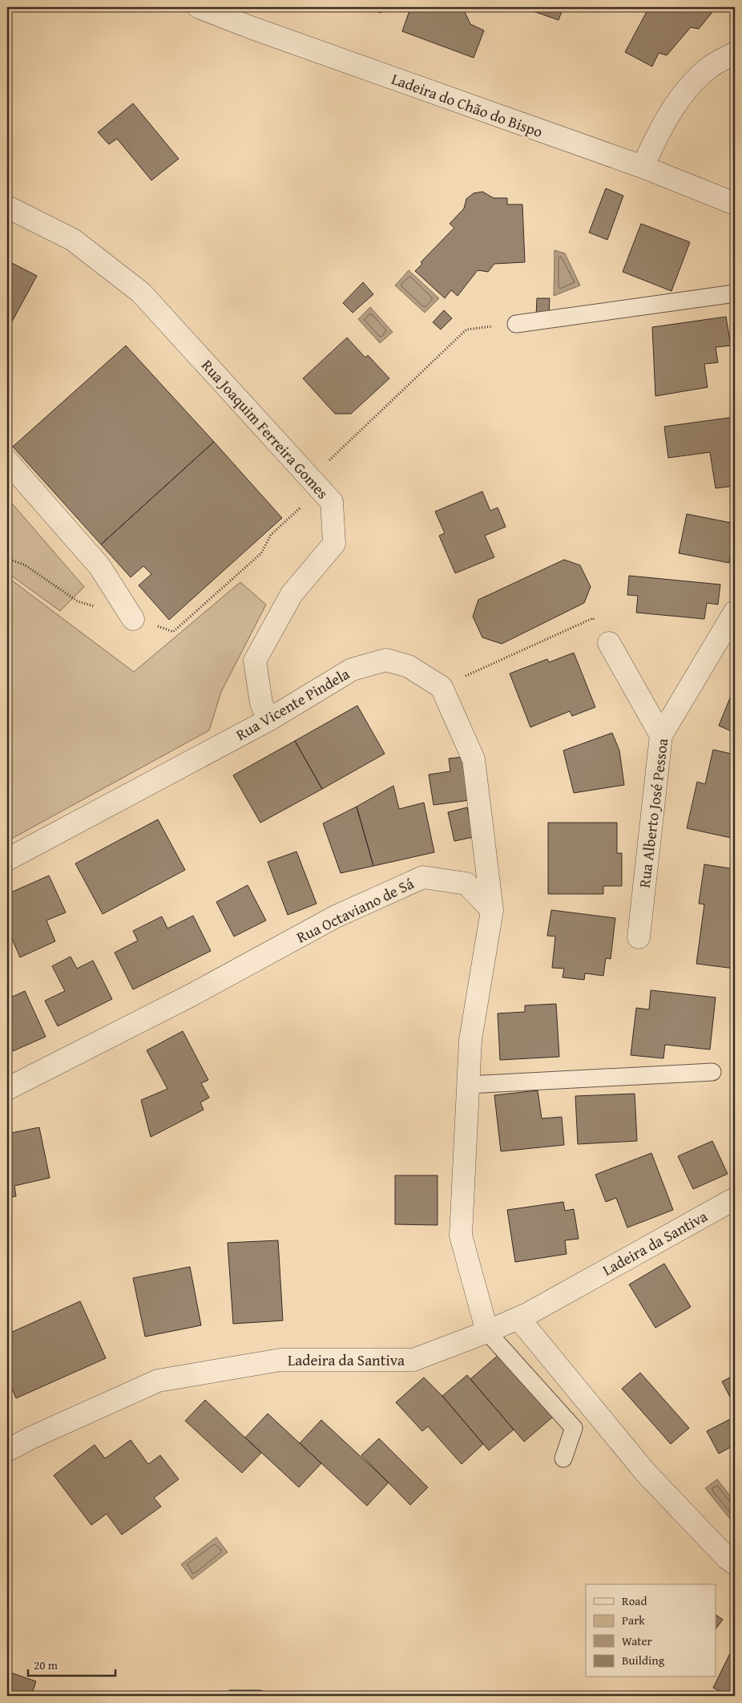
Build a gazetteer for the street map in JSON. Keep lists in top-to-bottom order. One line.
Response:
{"streets":{"street":["Ladeira do Chão do Bispo","Rua Joaquim Ferreira Gomes","Rua Vicente Pindela","Rua Alberto José Pessoa","Rua Octaviano de Sá","Ladeira da Santiva"]},"crossings":[["Rua Joaquim Ferreira Gomes","Rua Vicente Pindela"],["Rua Vicente Pindela","Rua Octaviano de Sá"]],"legend":["Road","Park","Water","Building"],"scale_bar":"20 m"}
